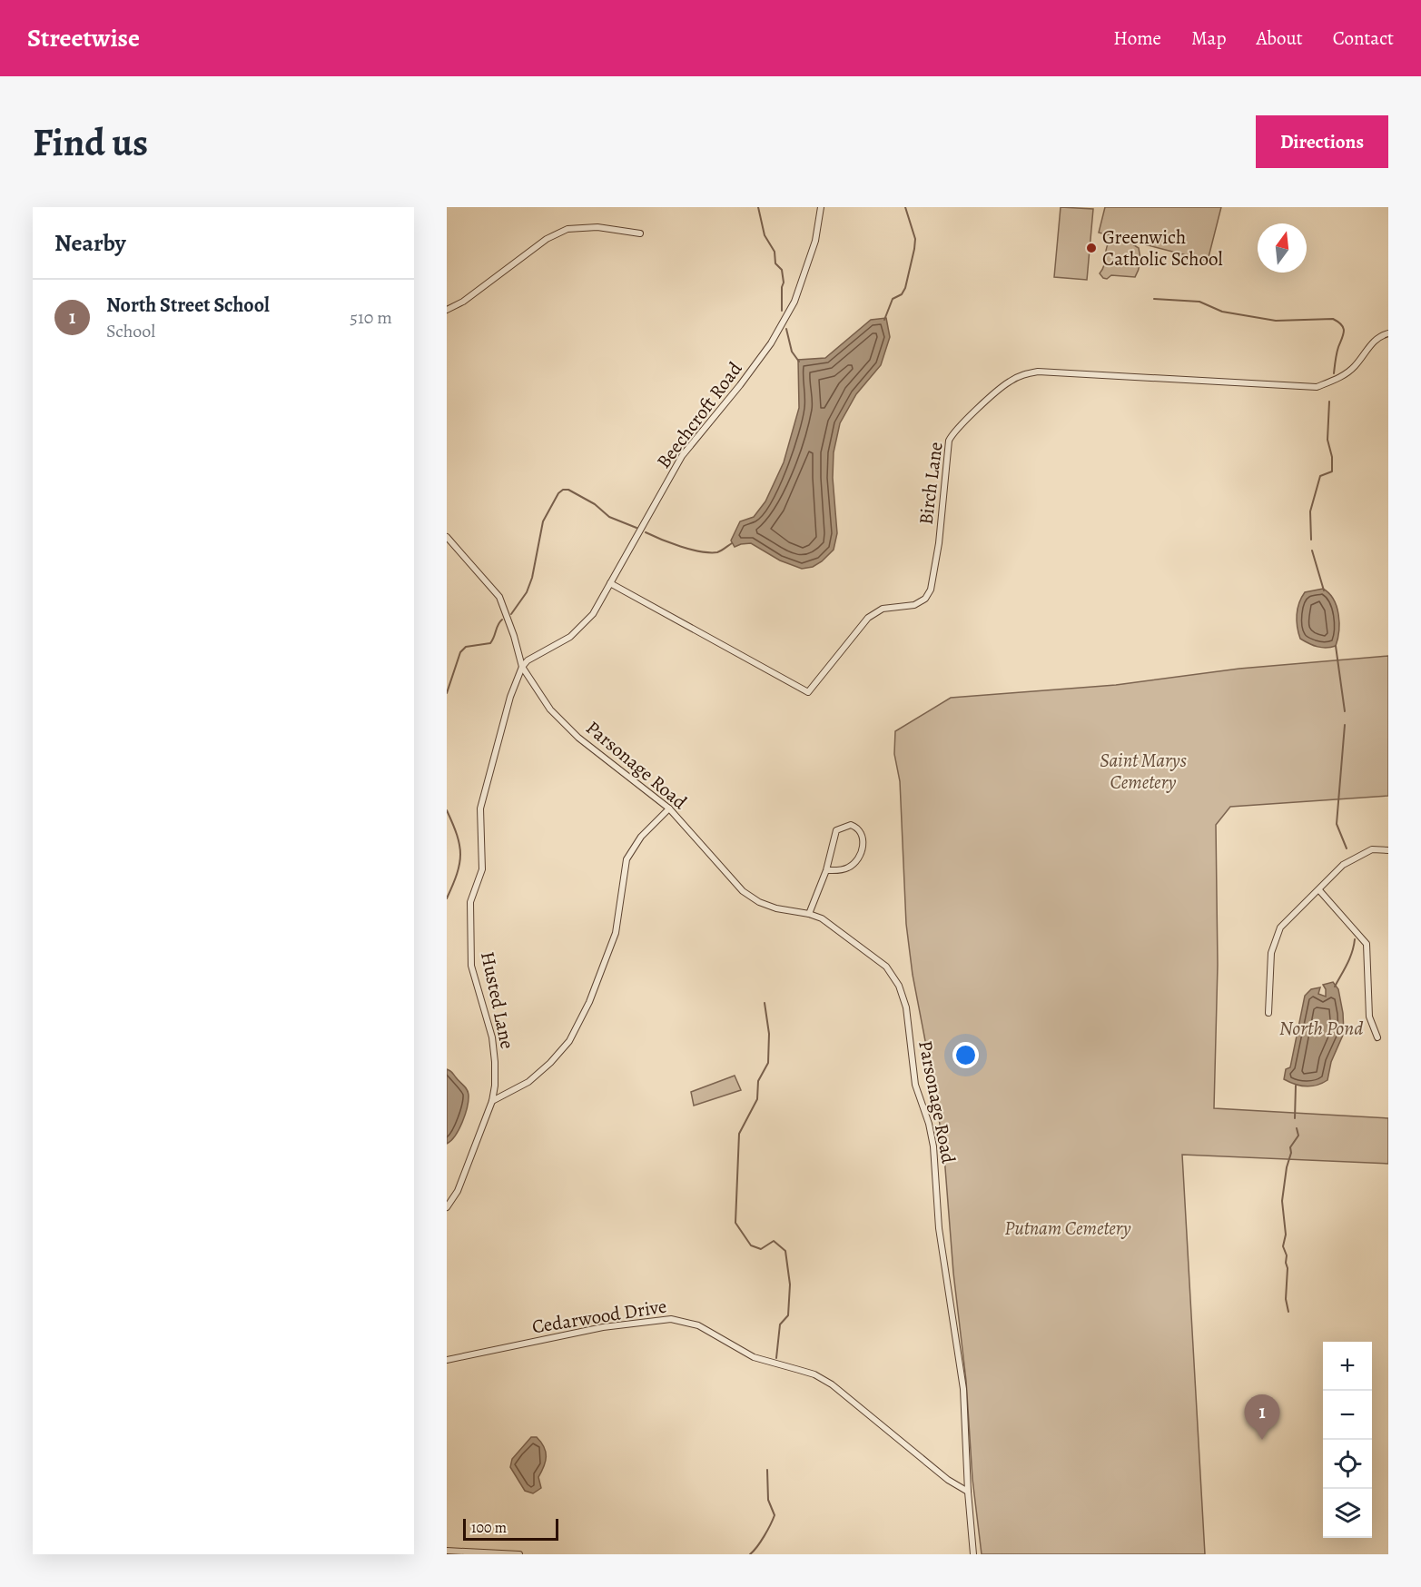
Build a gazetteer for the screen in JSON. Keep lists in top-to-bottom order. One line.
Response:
{"streets":{"street":["Beechcroft Road","Birch Lane","Parsonage Road","Husted Lane","Cedarwood Drive"]},"crossings":[["Beechcroft Road","Birch Lane"],["Beechcroft Road","Parsonage Road"],["Beechcroft Road","Husted Lane"],["Parsonage Road","Husted Lane"],["Parsonage Road","Cedarwood Drive"]],"water":["North Pond"],"parks":["Saint Marys Cemetery","Putnam Cemetery"],"places":["Greenwich Catholic School"],"scale_bar":"100 m","north":"top","page":{"header":"Streetwise","nav":["Home","Map","About","Contact"],"buttons":"Directions","title":"Find us","heading":"Nearby","list":[{"mark":"1","name":"North Street School","note":"School","value":"510 m"}],"map_buttons":["+","−"],"pins":"1","scale":"100 m"}}
